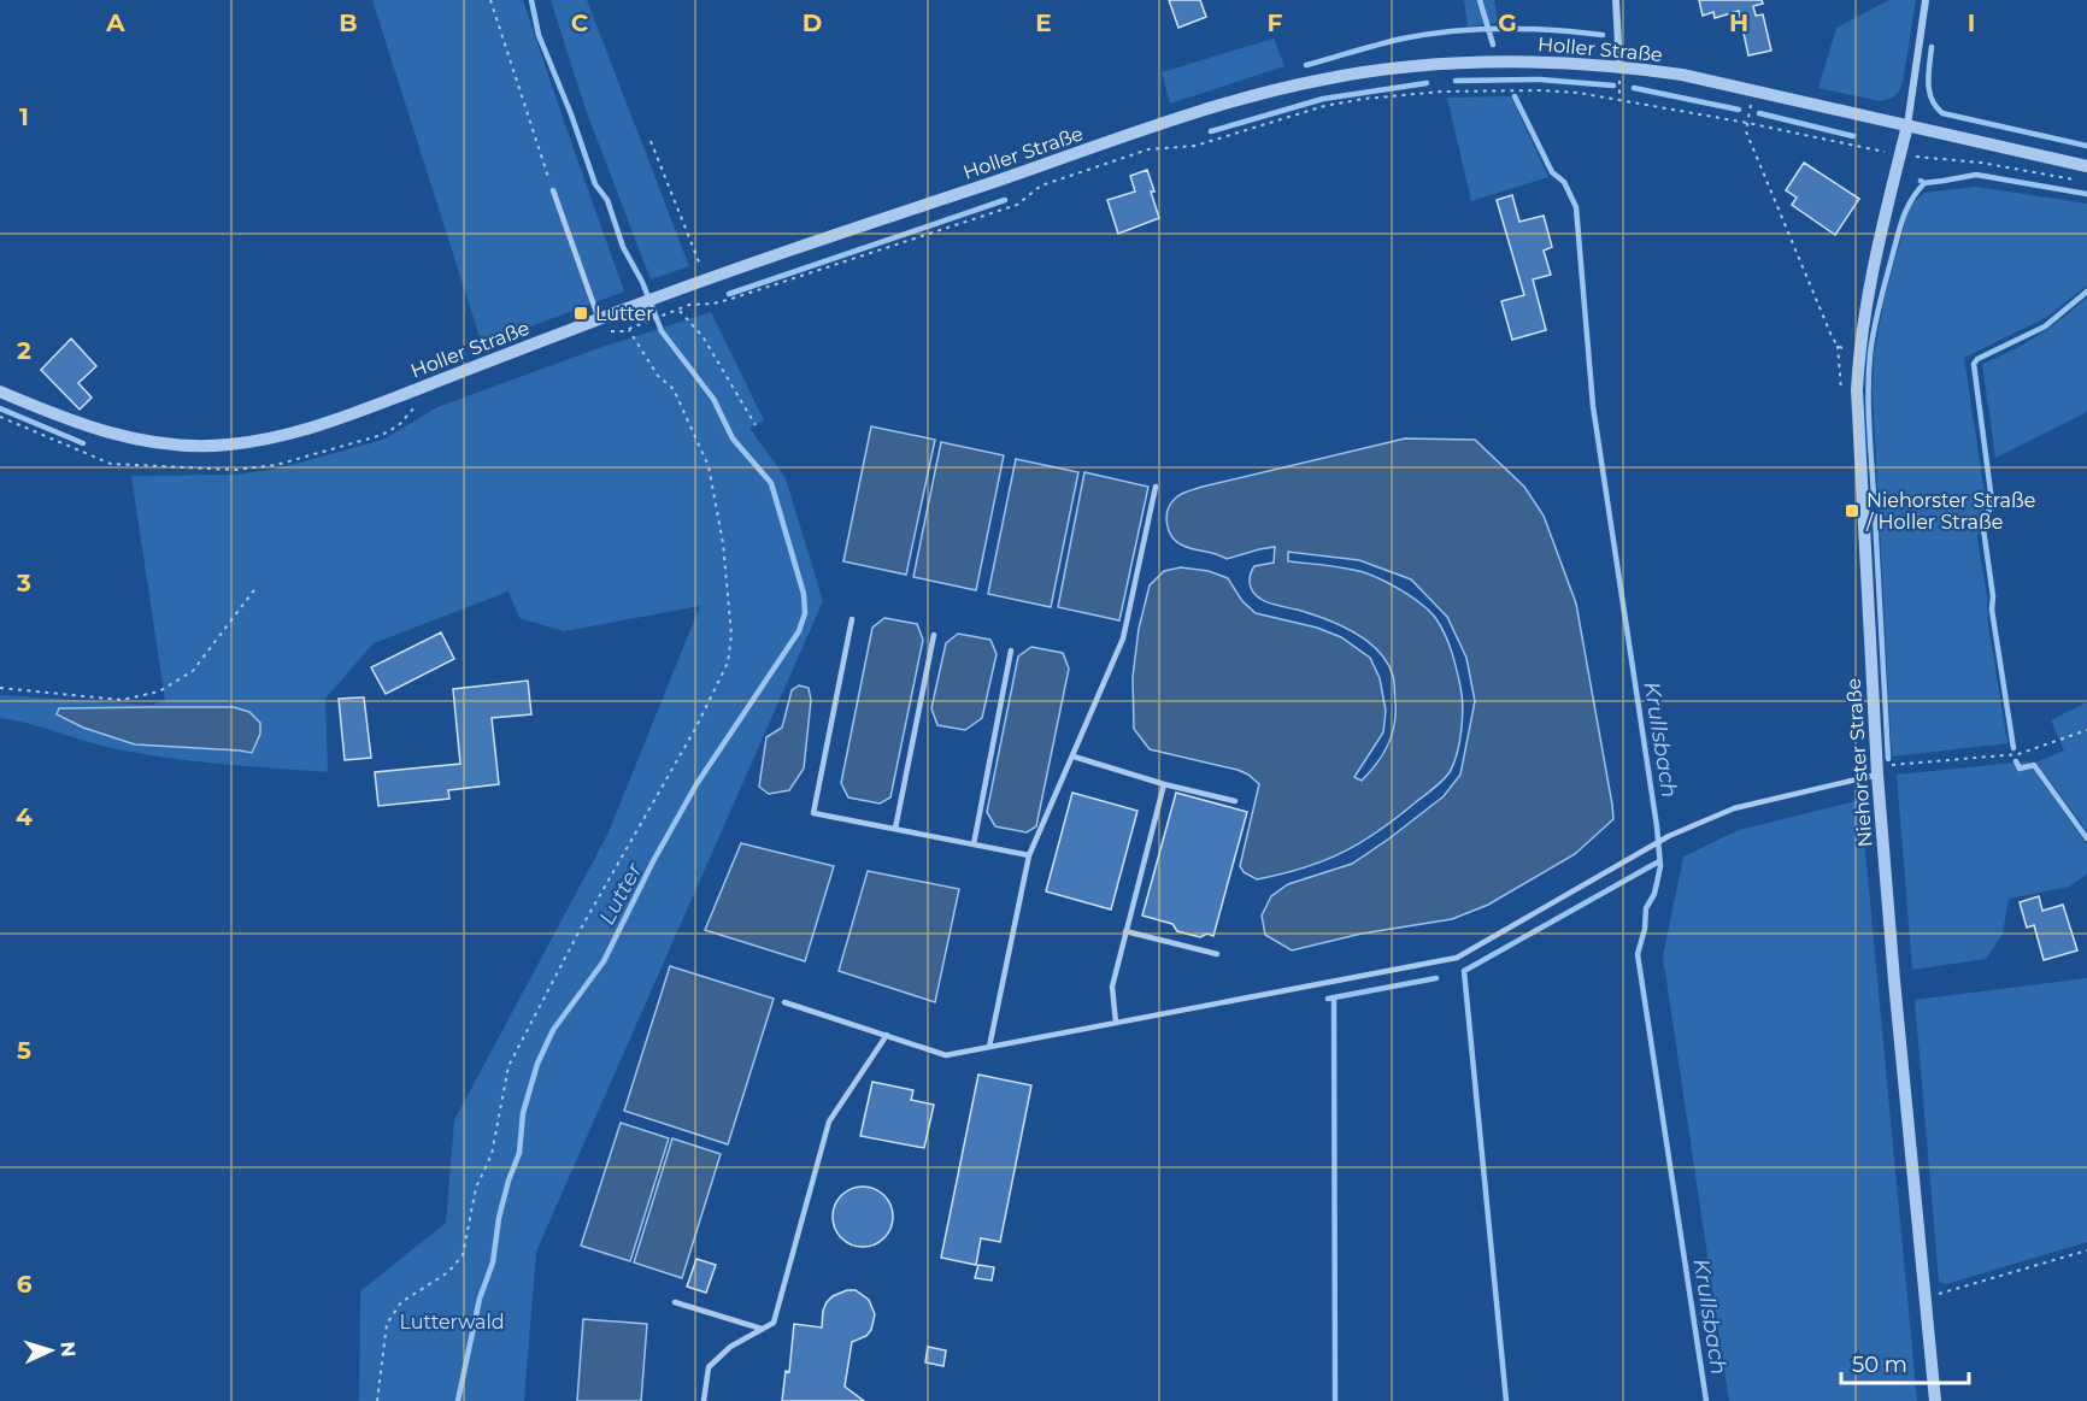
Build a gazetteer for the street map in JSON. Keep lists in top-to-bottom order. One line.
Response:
{"streets":{"street":["Holler Straße","Niehorster Straße"]},"crossings":[["Holler Straße","Niehorster Straße"]],"water":["Krullsbach","Lutter"],"parks":["Lutterwald"],"places":{"transit":["Lutter","Niehorster Straße / Holler Straße"]},"scale_bar":"50 m","north":"right","grid":{"columns":["A","B","C","D","E","F","G","H","I"],"rows":["1","2","3","4","5","6"]}}
